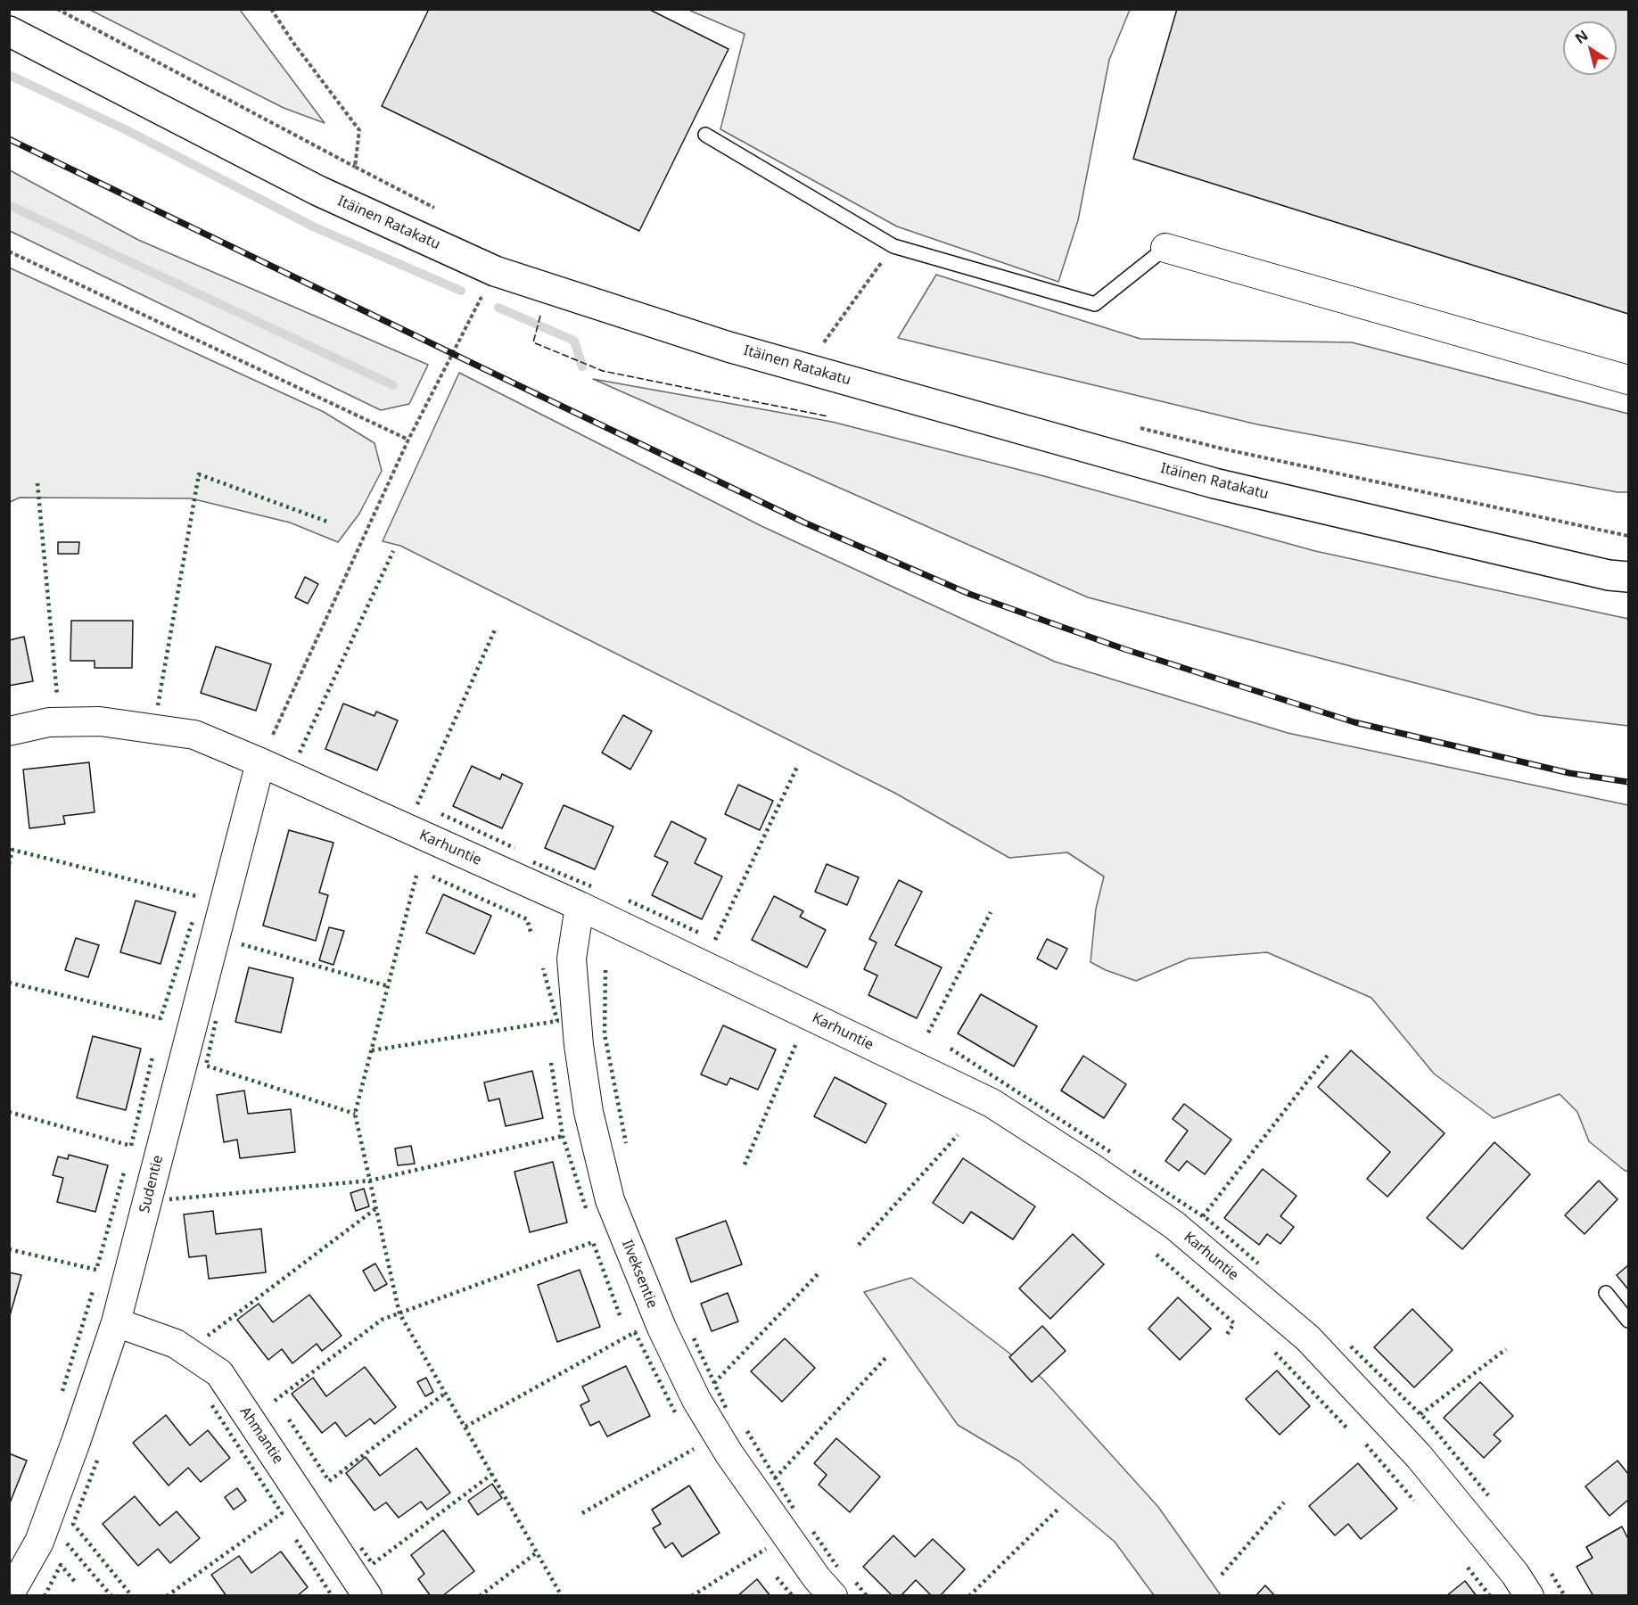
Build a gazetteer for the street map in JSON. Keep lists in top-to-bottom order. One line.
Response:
{"streets":{"street":["Itäinen Ratakatu","Karhuntie","Sudentie","Ilveksentie","Ahmantie"]},"crossings":[["Karhuntie","Sudentie"],["Karhuntie","Ilveksentie"],["Sudentie","Ahmantie"]],"north":"top left"}
